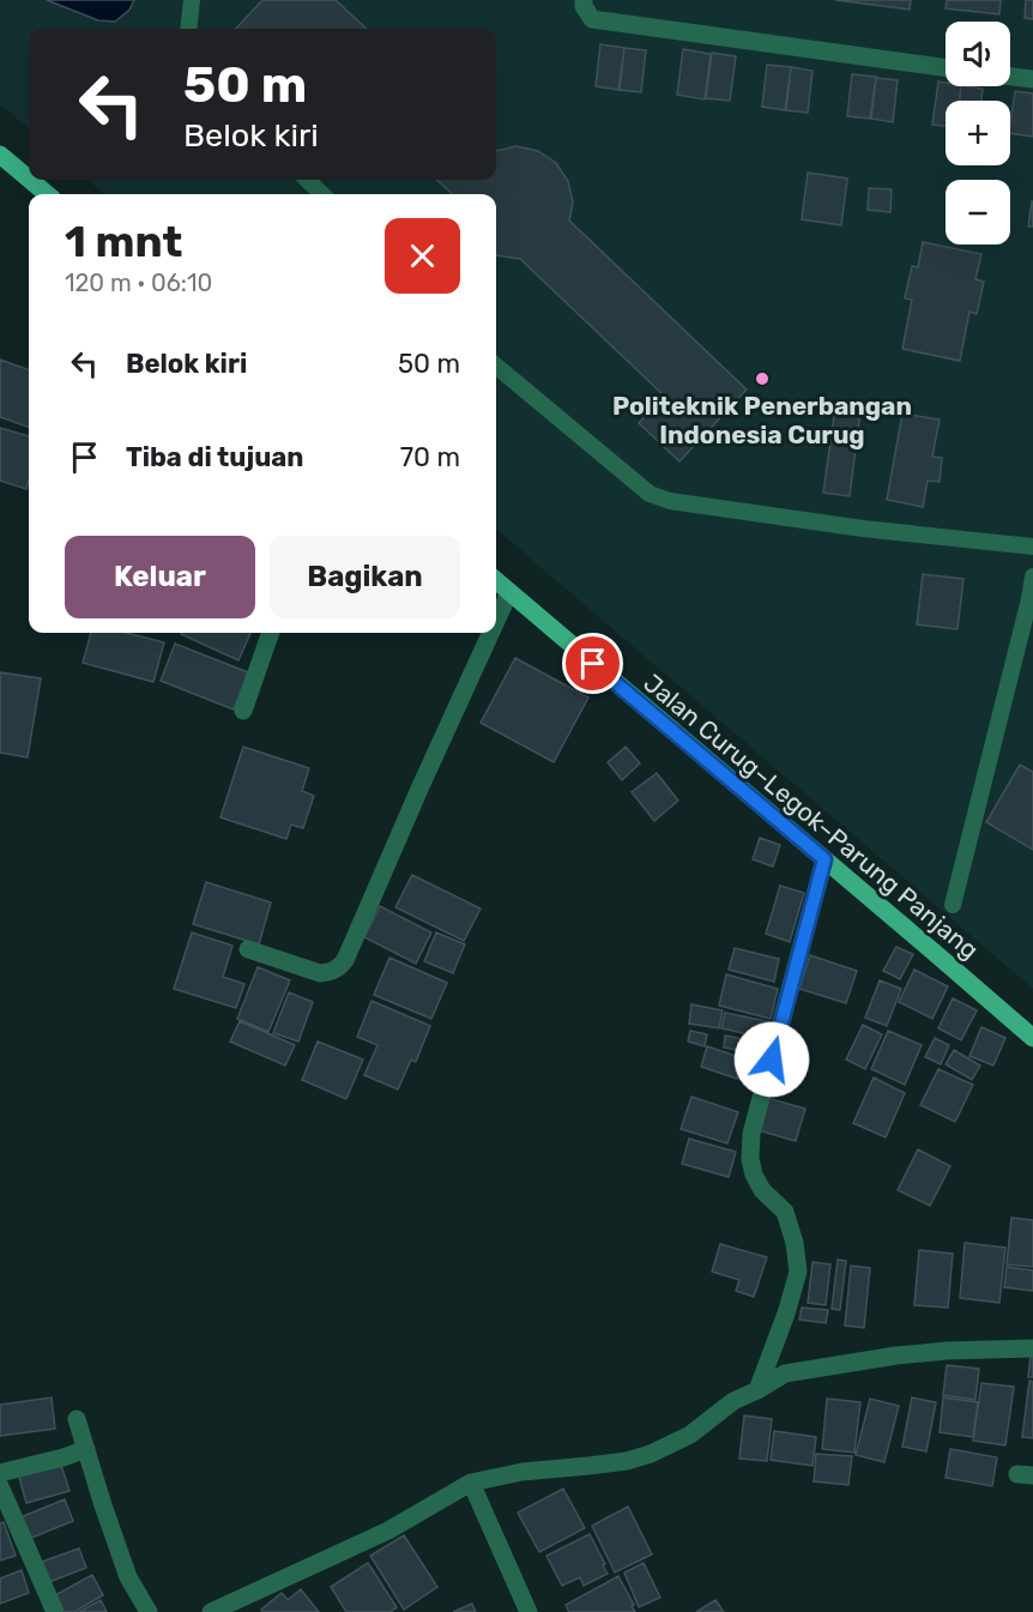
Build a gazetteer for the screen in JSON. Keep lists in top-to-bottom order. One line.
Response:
{"streets":{"main road":["Jalan Curug–Legok–Parung Panjang"]},"places":["Politeknik Penerbangan Indonesia Curug"],"page":{"map_buttons":["+","−"],"turn":["50 m","Belok kiri"],"heading":["1 mnt","120 m · 06:10"],"list":[{"name":"Belok kiri","value":"50 m"},{"name":"Tiba di tujuan","value":"70 m"}],"buttons":["Keluar","Bagikan"]}}
